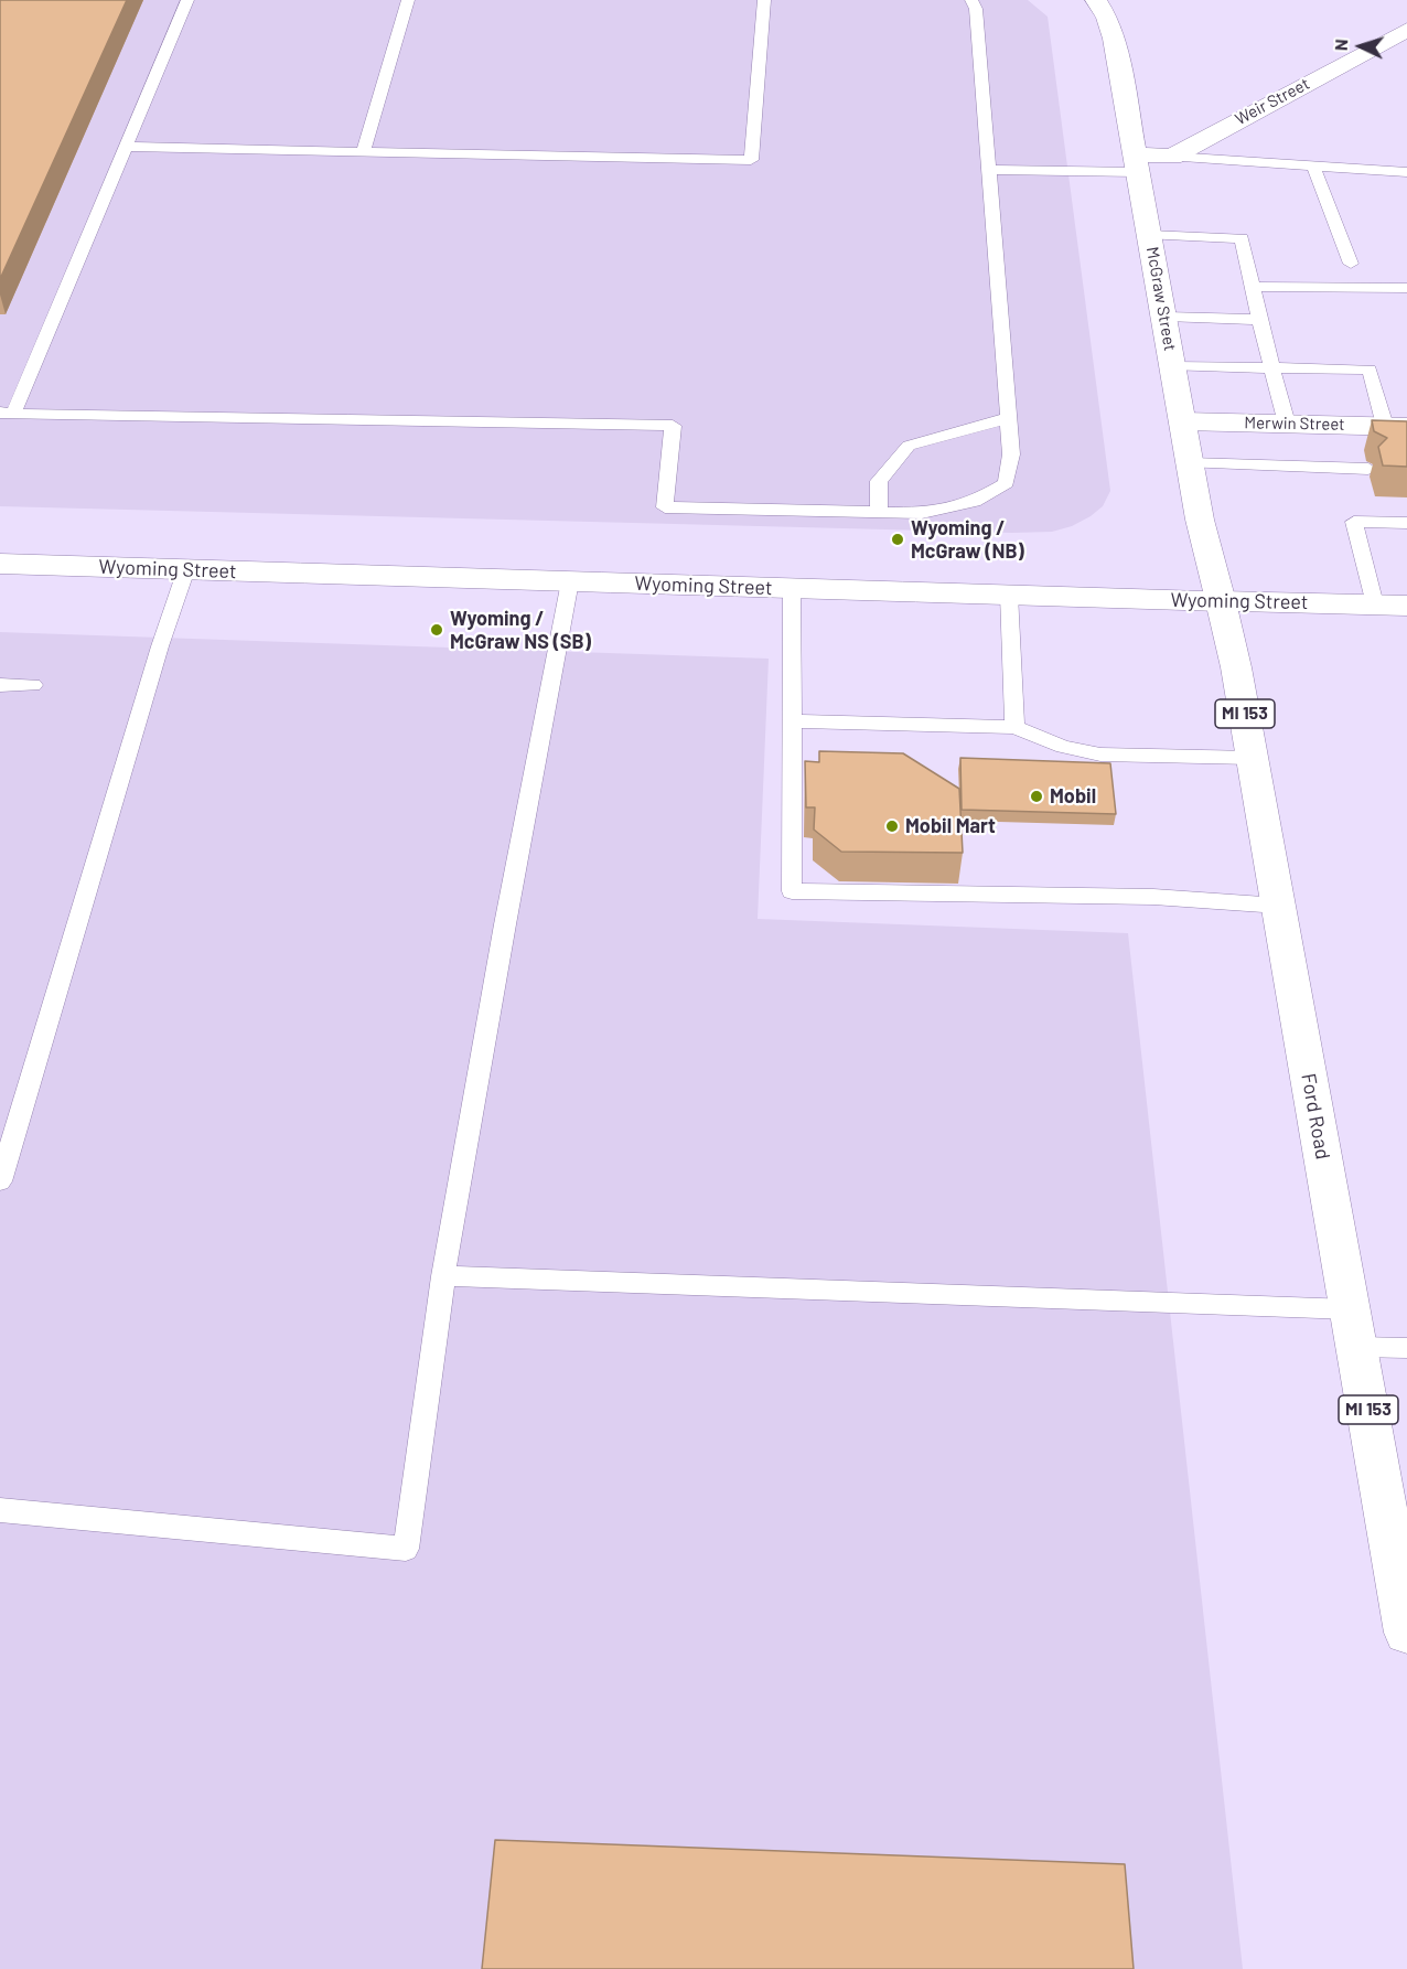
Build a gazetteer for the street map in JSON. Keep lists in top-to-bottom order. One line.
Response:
{"streets":{"street":["Weir Street","McGraw Street","Merwin Street","Wyoming Street","MI 153","Ford Road"]},"crossings":[["McGraw Street","Merwin Street"],["McGraw Street","Wyoming Street"],["McGraw Street","Ford Road"],["Wyoming Street","Ford Road"]],"places":["Wyoming / McGraw (NB)","Wyoming / McGraw NS (SB)","Mobil","Mobil Mart"],"north":"left"}
